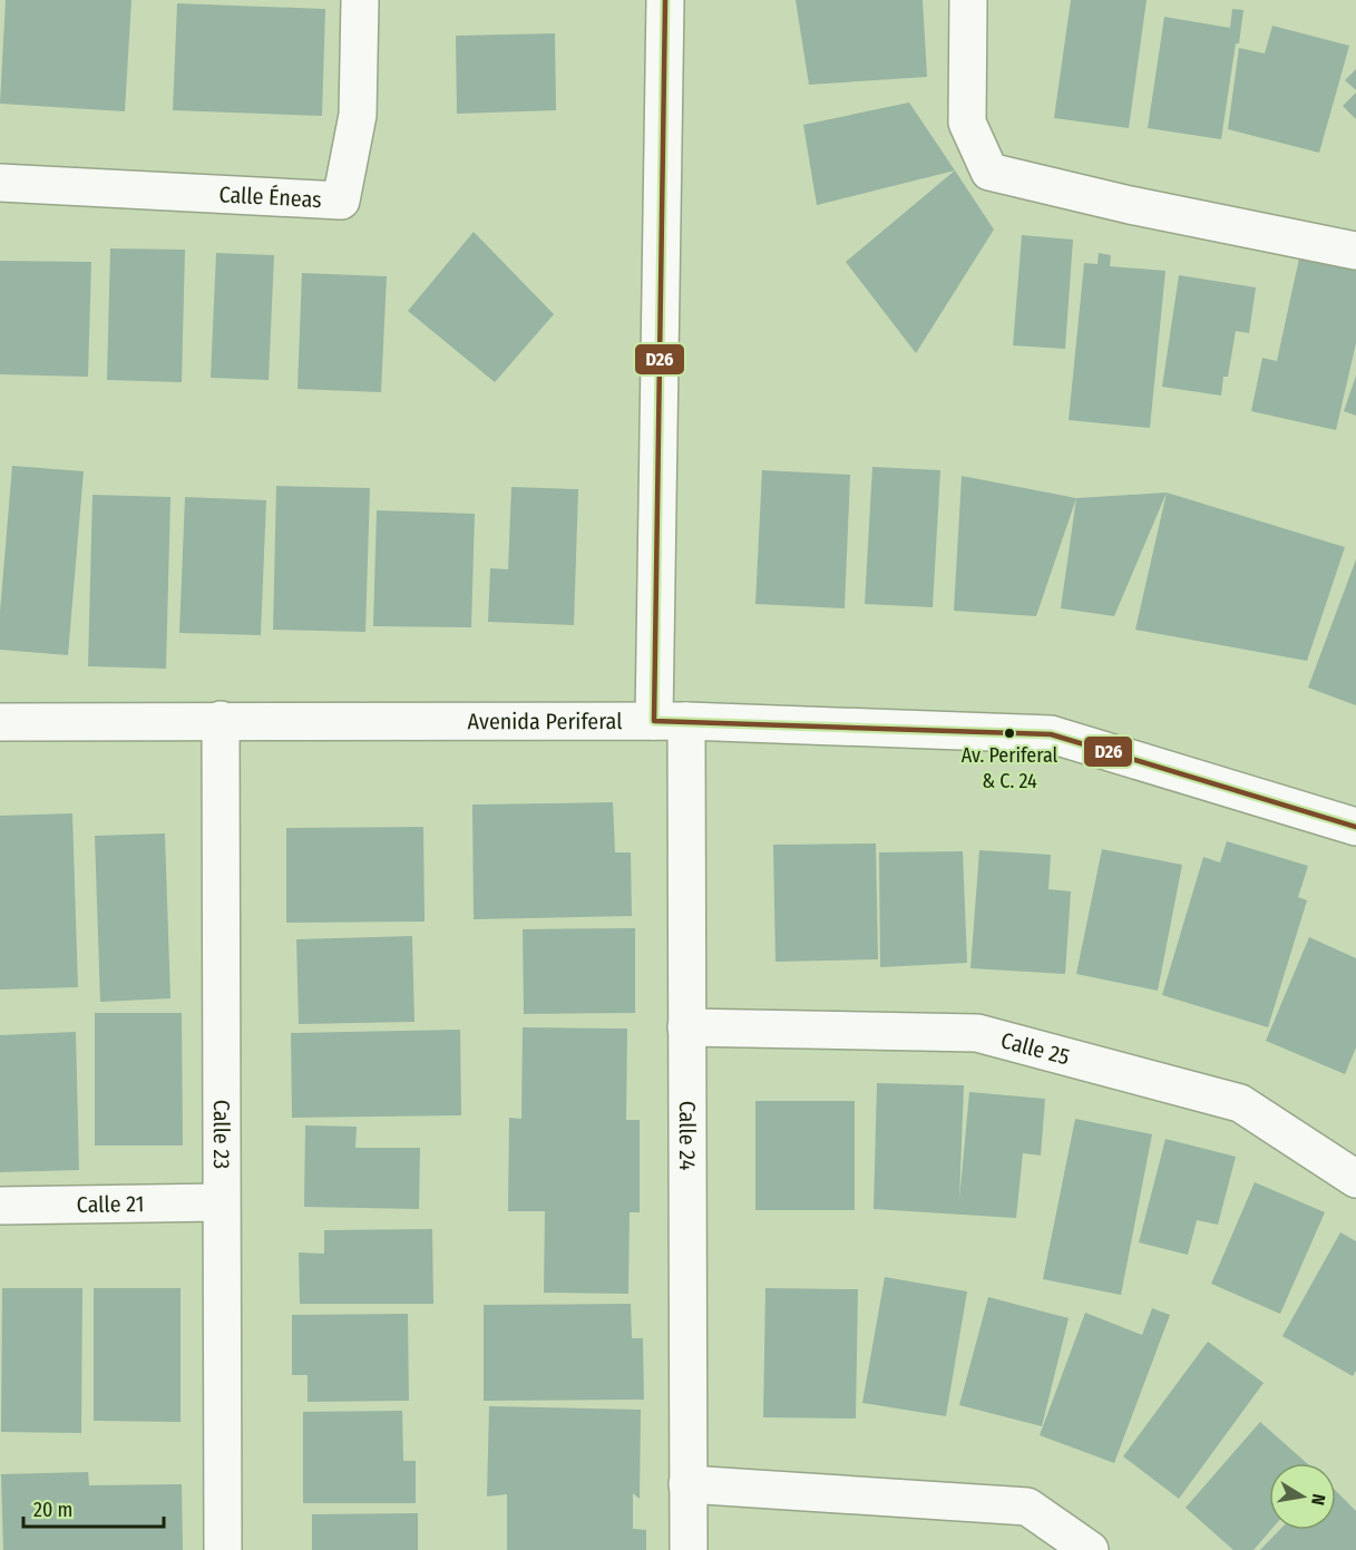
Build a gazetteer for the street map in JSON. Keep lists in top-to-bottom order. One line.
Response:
{"streets":{"street":["Calle Éneas","Avenida Periferal","Calle 25","Calle 23","Calle 24","Calle 21"]},"crossings":[["Avenida Periferal","Calle 23"],["Avenida Periferal","Calle 24"],["Calle 25","Calle 24"],["Calle 23","Calle 21"]],"places":["Av. Periferal & C. 24"],"lines":["transit line D26"],"scale_bar":"20 m","north":"right"}
